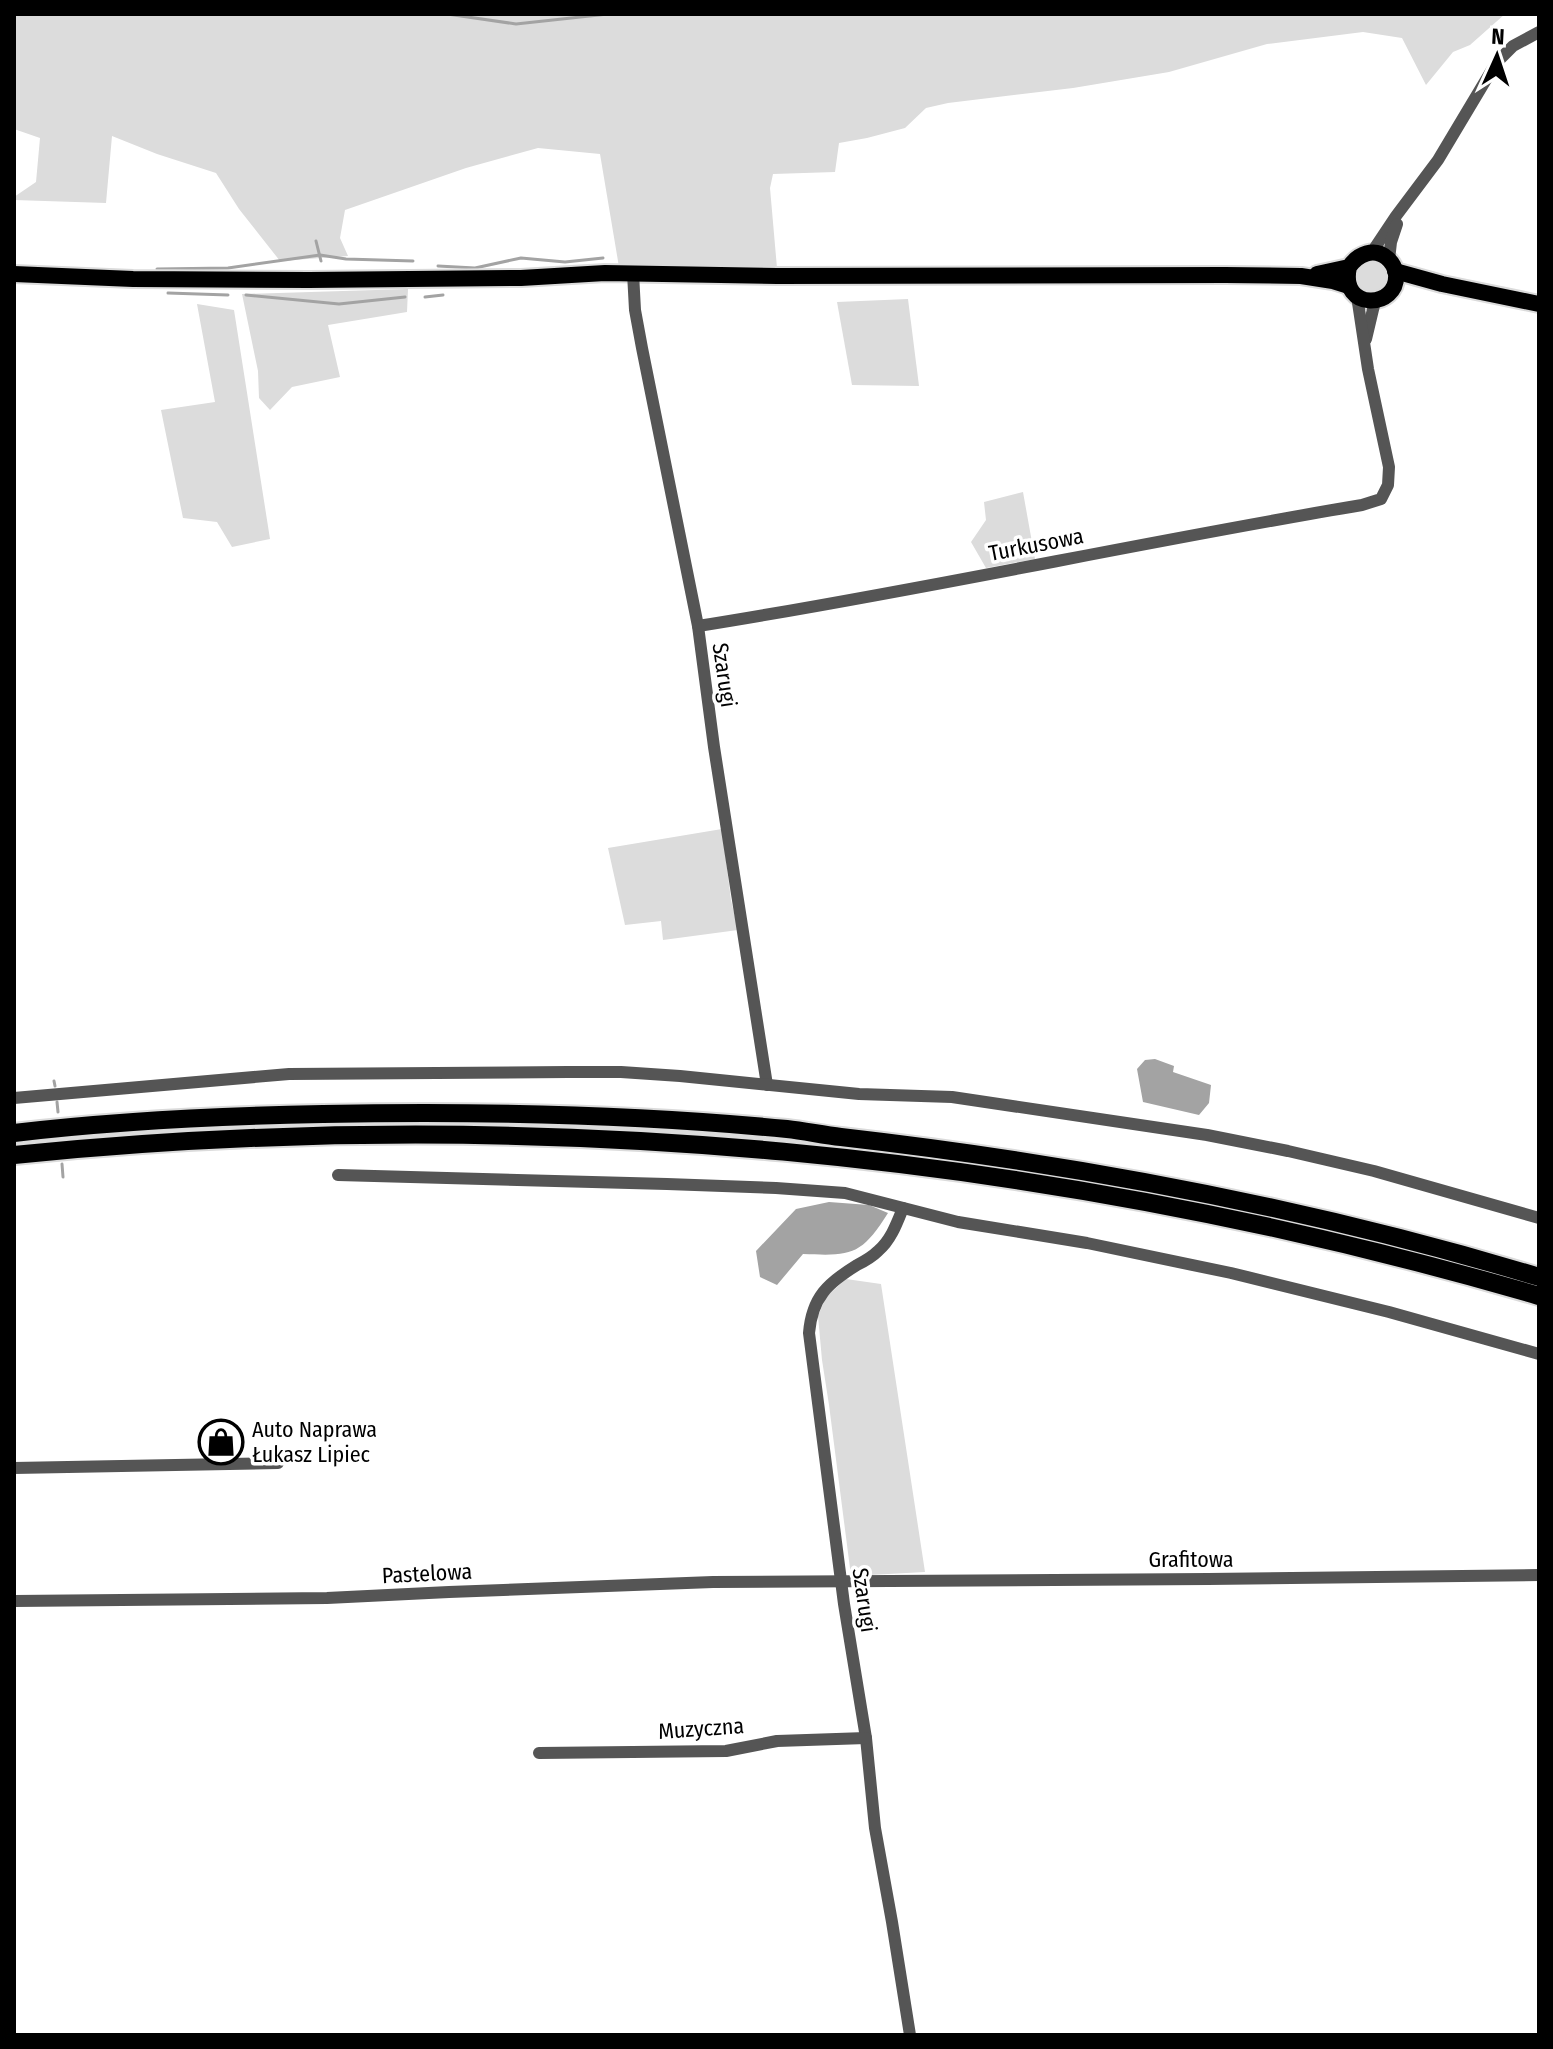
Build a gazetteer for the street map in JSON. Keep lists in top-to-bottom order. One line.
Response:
{"streets":{"street":["Turkusowa","Szarugi","Grafitowa","Pastelowa","Muzyczna"]},"crossings":[["Turkusowa","Szarugi"],["Szarugi","Grafitowa"],["Szarugi","Pastelowa"],["Szarugi","Muzyczna"],["Grafitowa","Pastelowa"]],"places":{"shop":["Auto Naprawa Łukasz Lipiec"]},"north":"top"}
